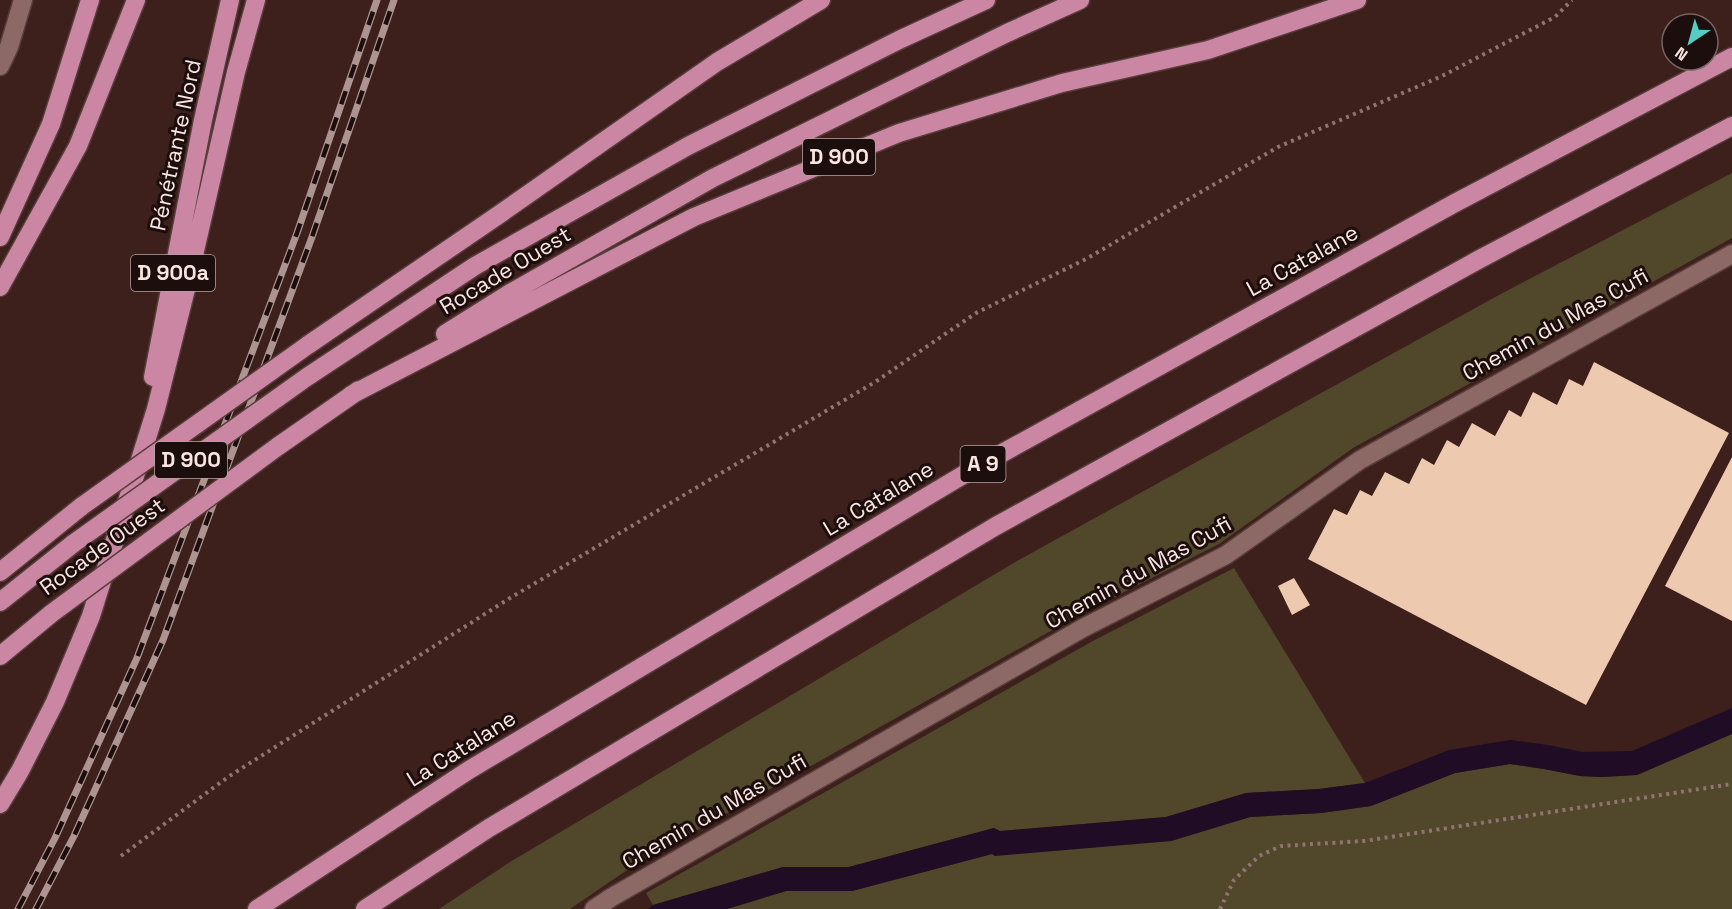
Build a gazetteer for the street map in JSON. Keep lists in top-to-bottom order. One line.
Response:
{"streets":{"highway":["Pénétrante Nord","D 900","La Catalane","Rocade Ouest","D 900a","A 9"],"street":["Chemin du Mas Cufi"]},"crossings":[["Pénétrante Nord","D 900a"],["D 900","Rocade Ouest"]],"north":"bottom left"}
